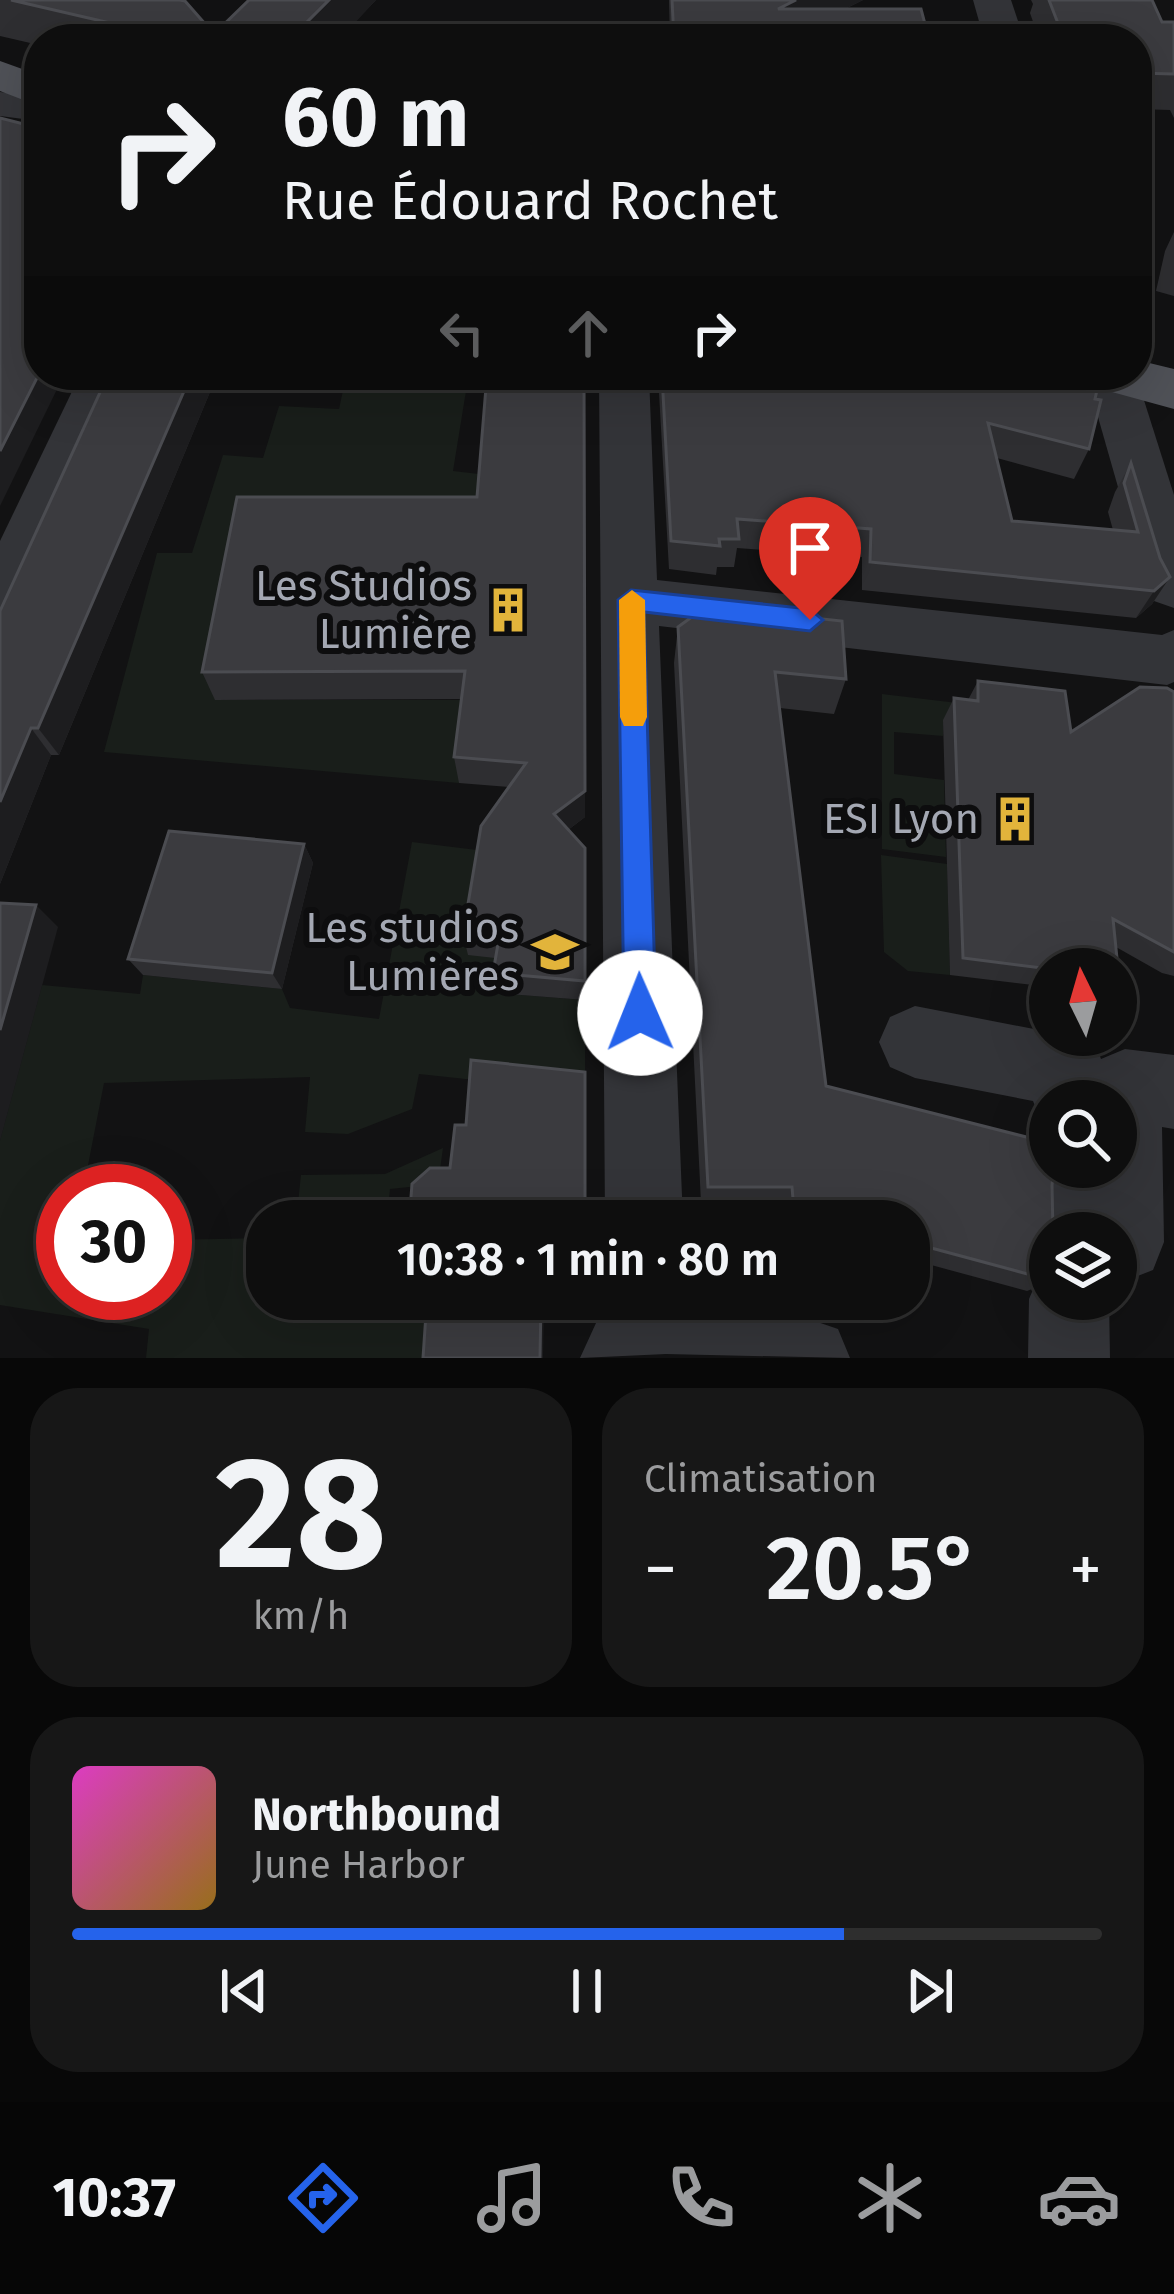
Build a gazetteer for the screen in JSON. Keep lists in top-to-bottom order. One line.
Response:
{"places":{"building":["Les Studios Lumière","ESI Lyon"],"school or university":["Les studios Lumières"]},"north":"top","page":{"turn":["60 m","Rue Édouard Rochet"],"limit":"30","trip":"10:38 · 1 min · 80 m","tile":[["28","km/h"],"Climatisation"],"heat":["−","20.5°","+"],"song":["Northbound","June Harbor"],"tabs":"10:37"}}
